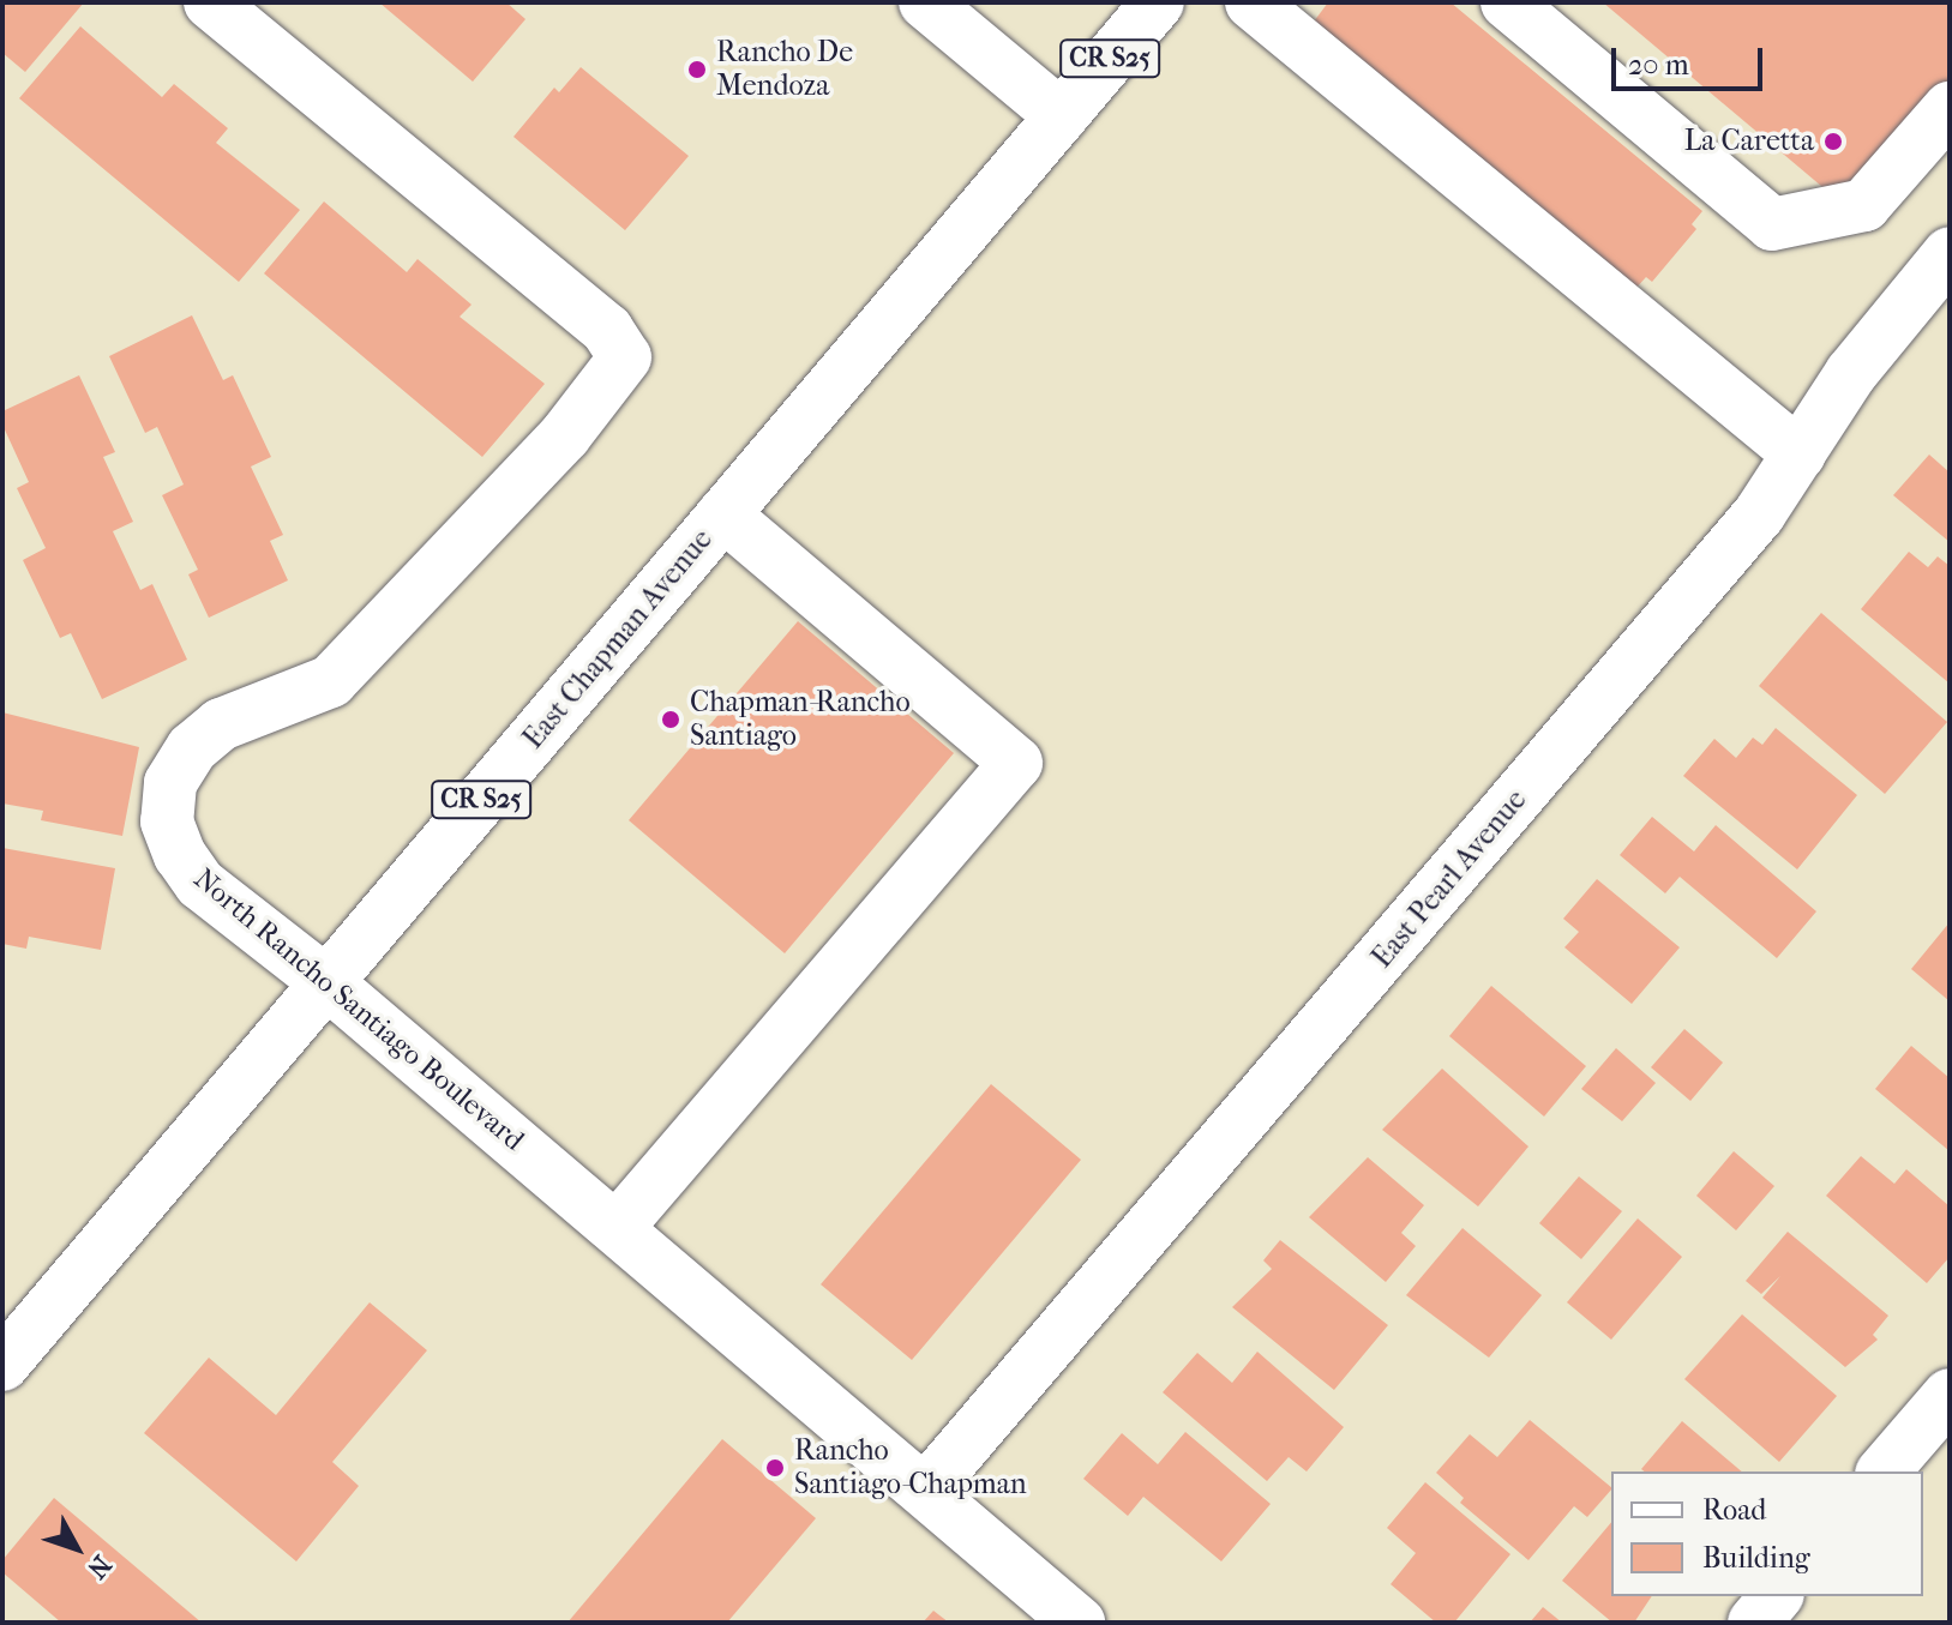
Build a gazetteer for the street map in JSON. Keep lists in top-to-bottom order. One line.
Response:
{"streets":{"street":["CR S25","East Chapman Avenue","East Pearl Avenue","North Rancho Santiago Boulevard"]},"crossings":[["East Chapman Avenue","North Rancho Santiago Boulevard"],["East Pearl Avenue","North Rancho Santiago Boulevard"]],"places":["Rancho De Mendoza","La Caretta","Chapman-Rancho Santiago","Rancho Santiago-Chapman"],"legend":["Road","Building"],"scale_bar":"20 m","north":"bottom right"}
